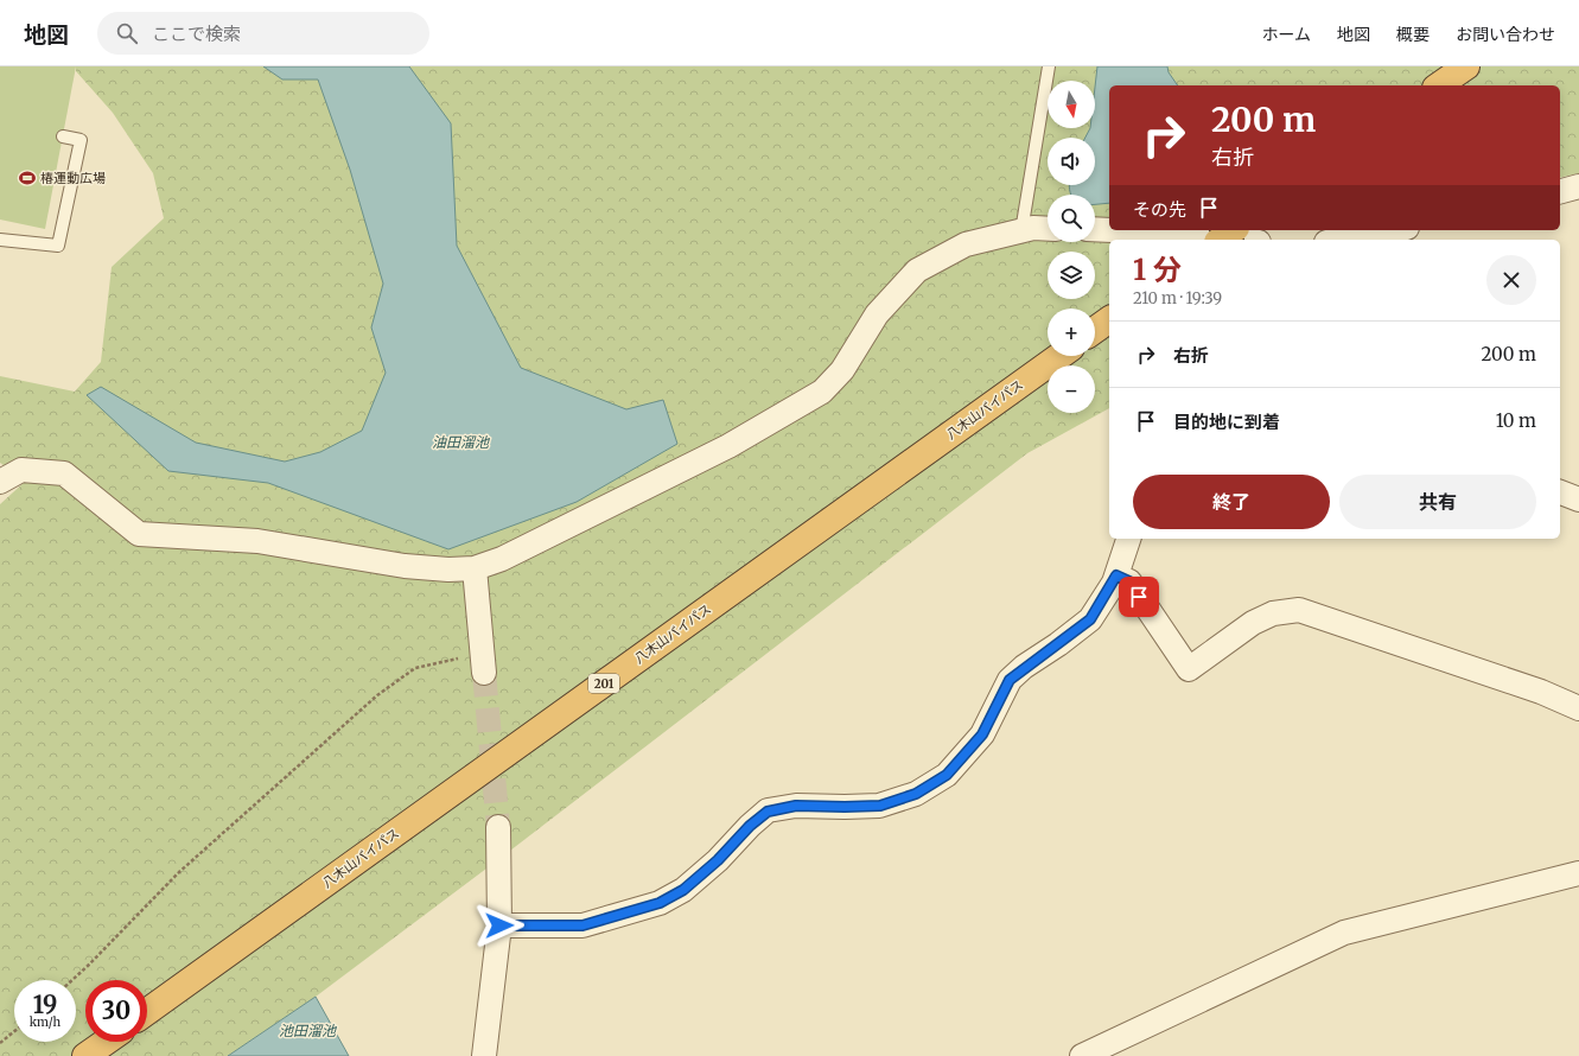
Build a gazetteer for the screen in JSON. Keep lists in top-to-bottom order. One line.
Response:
{"streets":{"highway":["八木山バイパス","201"]},"water":["油田溜池","池田溜池"],"places":{"sports":["椿運動広場"]},"north":"bottom","page":{"header":"地図","search":"ここで検索","nav":["ホーム","地図","概要","お問い合わせ"],"map_buttons":["+","−"],"turn":["200 m","右折"],"then":"その先","heading":["1 分","210 m · 19:39"],"list":[{"name":"右折","value":"200 m"},{"name":"目的地に到着","value":"10 m"}],"buttons":["終了","共有"],"speed":"19 km/h","limit":"30"}}
